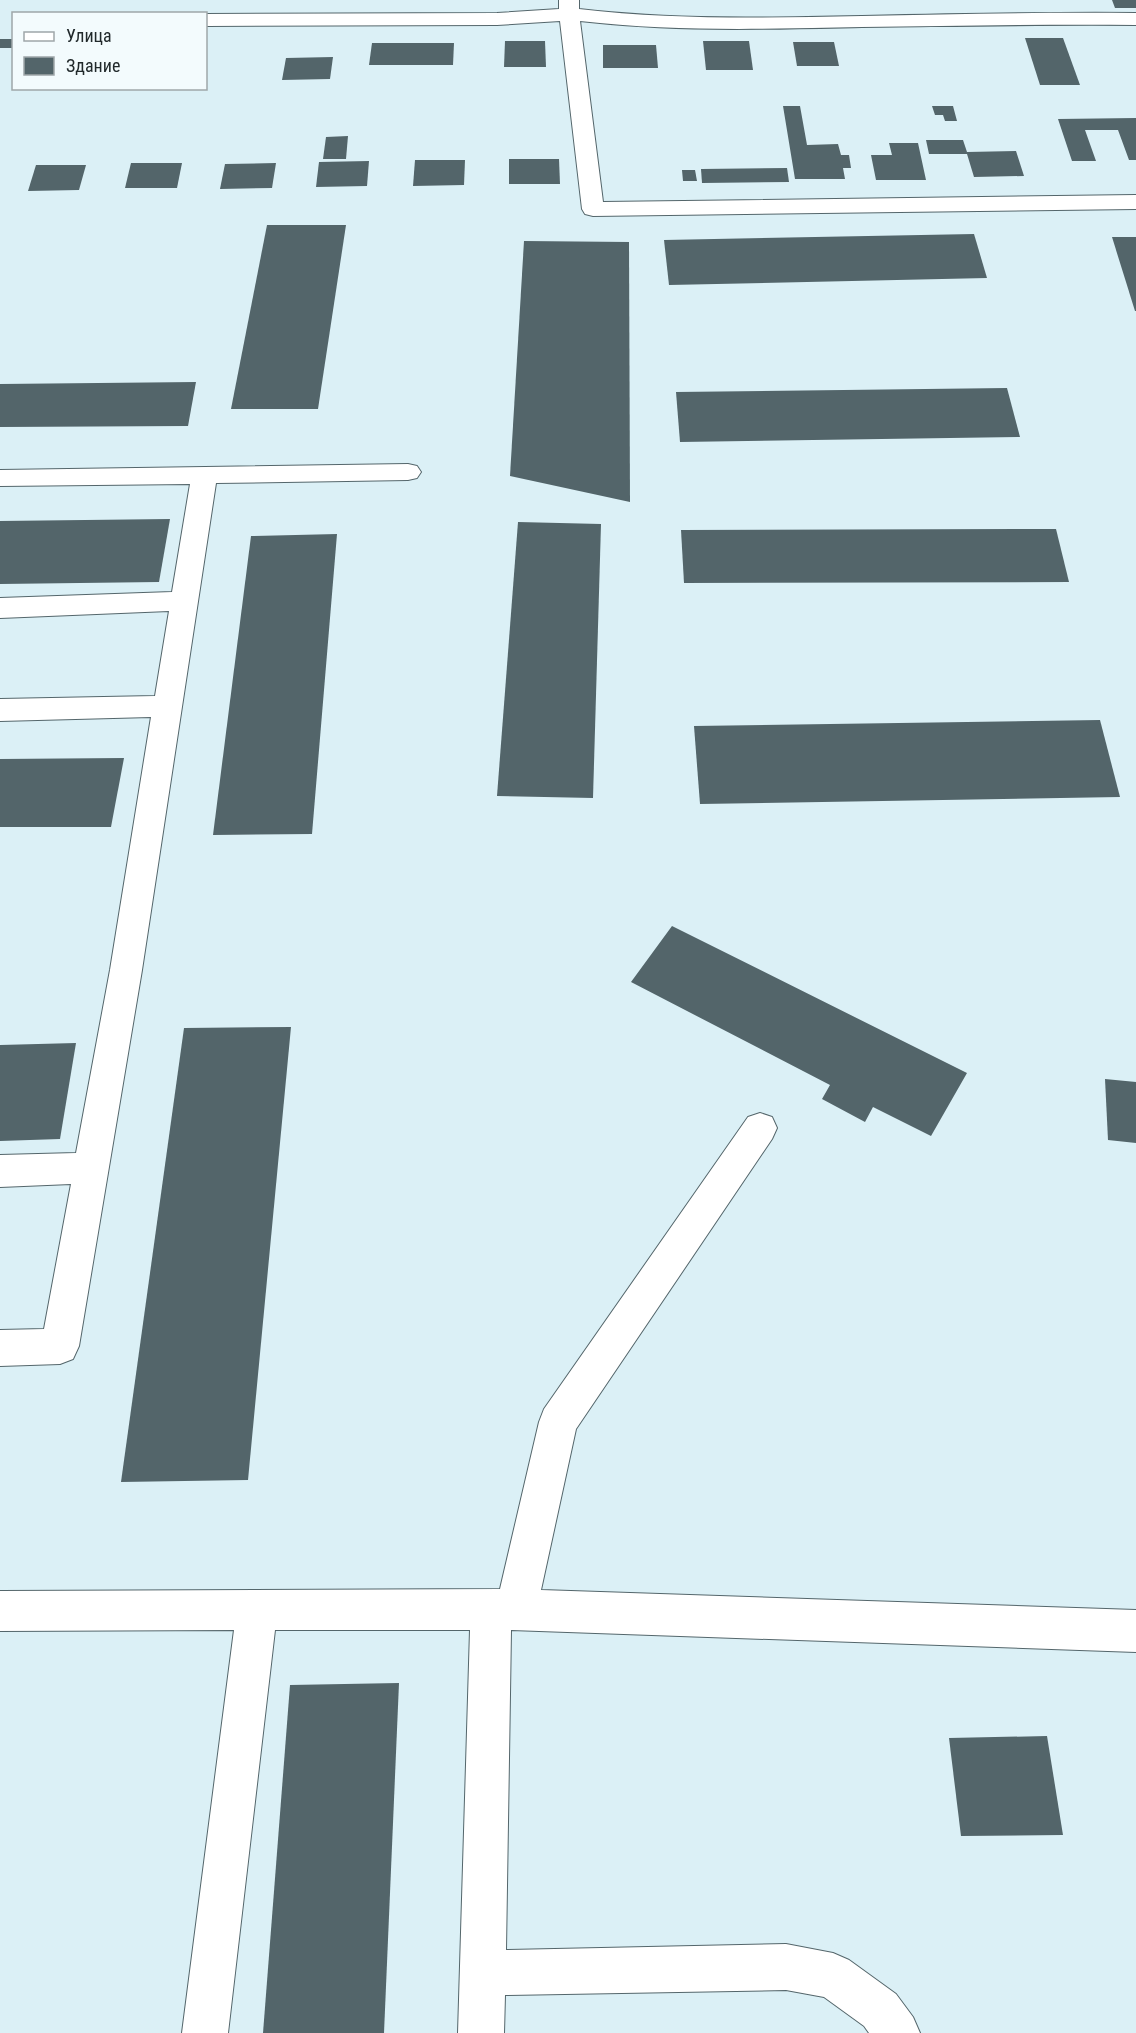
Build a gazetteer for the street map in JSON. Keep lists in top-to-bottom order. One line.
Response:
{"legend":["Улица","Здание"]}
